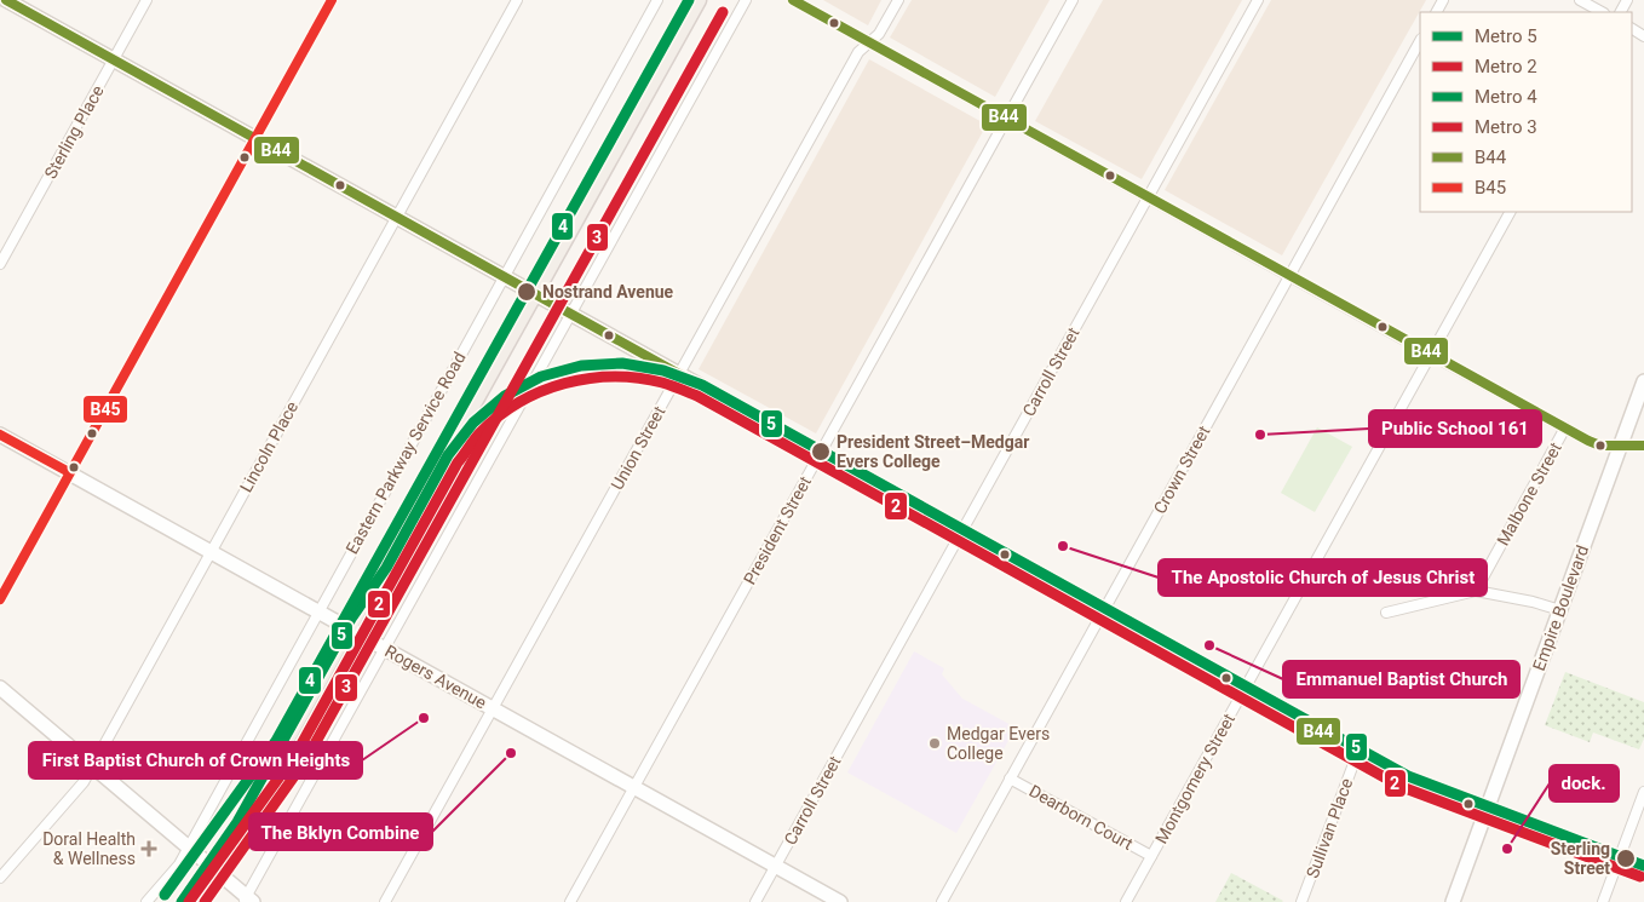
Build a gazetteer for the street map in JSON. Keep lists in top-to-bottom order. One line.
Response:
{"streets":{"main road":["Empire Boulevard","Rogers Avenue"],"street":["Sterling Place","Carroll Street","Lincoln Place","Union Street","Eastern Parkway Service Road","Crown Street","Malbone Street","President Street","Montgomery Street","Dearborn Court","Sullivan Place"]},"crossings":[["Carroll Street","Rogers Avenue"],["Lincoln Place","Rogers Avenue"],["Union Street","Rogers Avenue"],["Eastern Parkway Service Road","Rogers Avenue"],["Crown Street","Dearborn Court"],["President Street","Rogers Avenue"],["Montgomery Street","Dearborn Court"]],"places":{"other":["Nostrand Avenue","Public School 161","President Street–Medgar Evers College","The Apostolic Church of Jesus Christ","Emmanuel Baptist Church","First Baptist Church of Crown Heights","Medgar Evers College","The Bklyn Combine","dock.","Sterling Street"],"health":["Doral Health & Wellness"]},"lines":["metro line 4","transit line B44","transit line B45","metro line 3","metro line 5","metro line 2"],"legend":["Metro 5","Metro 2","Metro 4","Metro 3","B44","B45"]}
